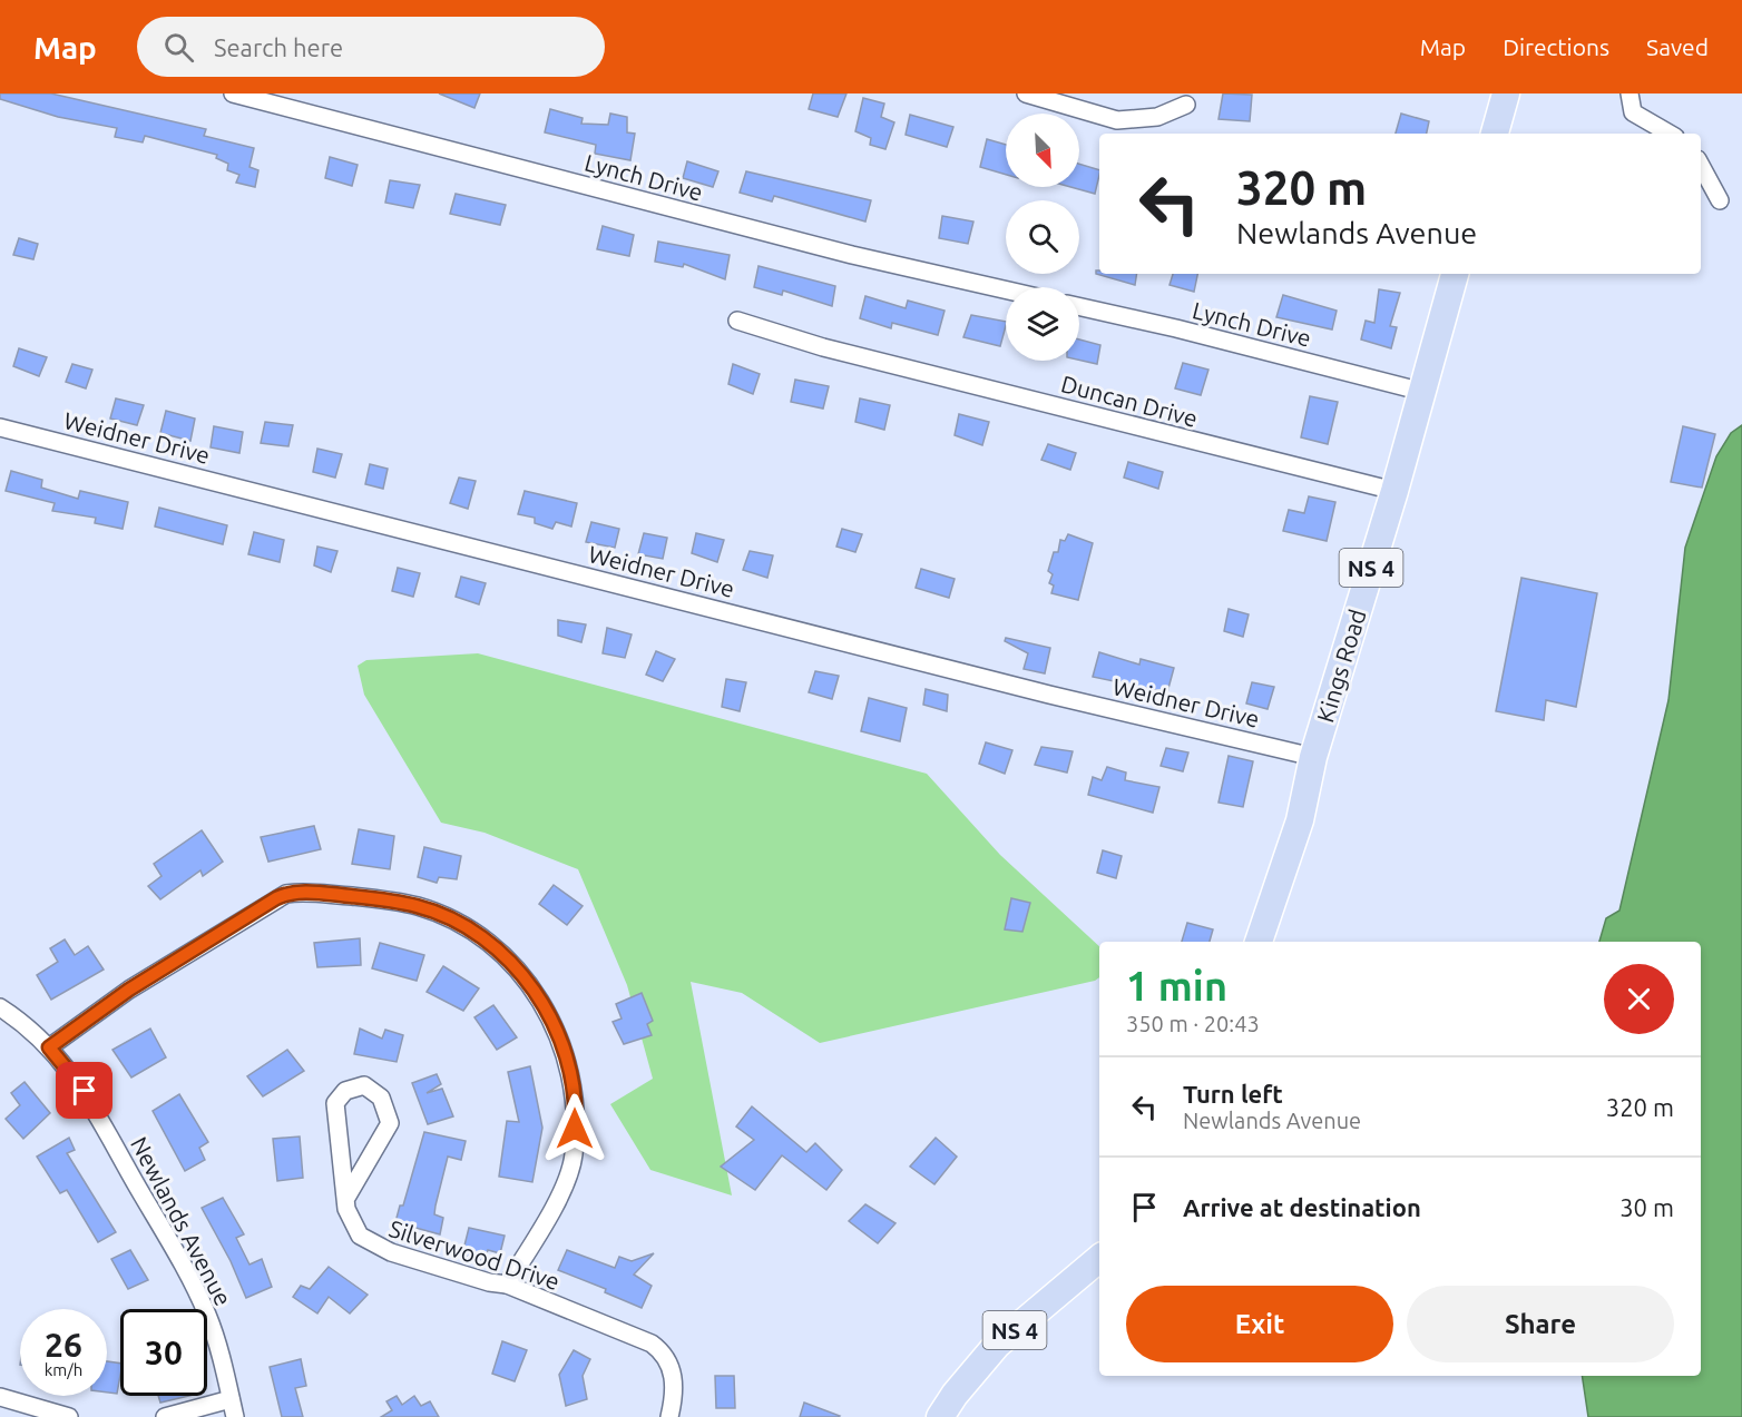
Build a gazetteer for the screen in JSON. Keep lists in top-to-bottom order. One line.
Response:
{"streets":{"main road":["NS 4","Kings Road"],"street":["Lynch Drive","Duncan Drive","Weidner Drive","Newlands Avenue","Silverwood Drive"]},"crossings":[["Lynch Drive","Kings Road"],["Duncan Drive","Kings Road"],["Weidner Drive","Kings Road"]],"north":"bottom right","page":{"header":"Map","search":"Search here","nav":["Map","Directions","Saved"],"turn":["320 m","Newlands Avenue"],"heading":["1 min","350 m · 20:43"],"list":[{"name":"Turn left","note":"Newlands Avenue","value":"320 m"},{"name":"Arrive at destination","value":"30 m"}],"buttons":["Exit","Share"],"speed":"26 km/h","limit":"30"}}
